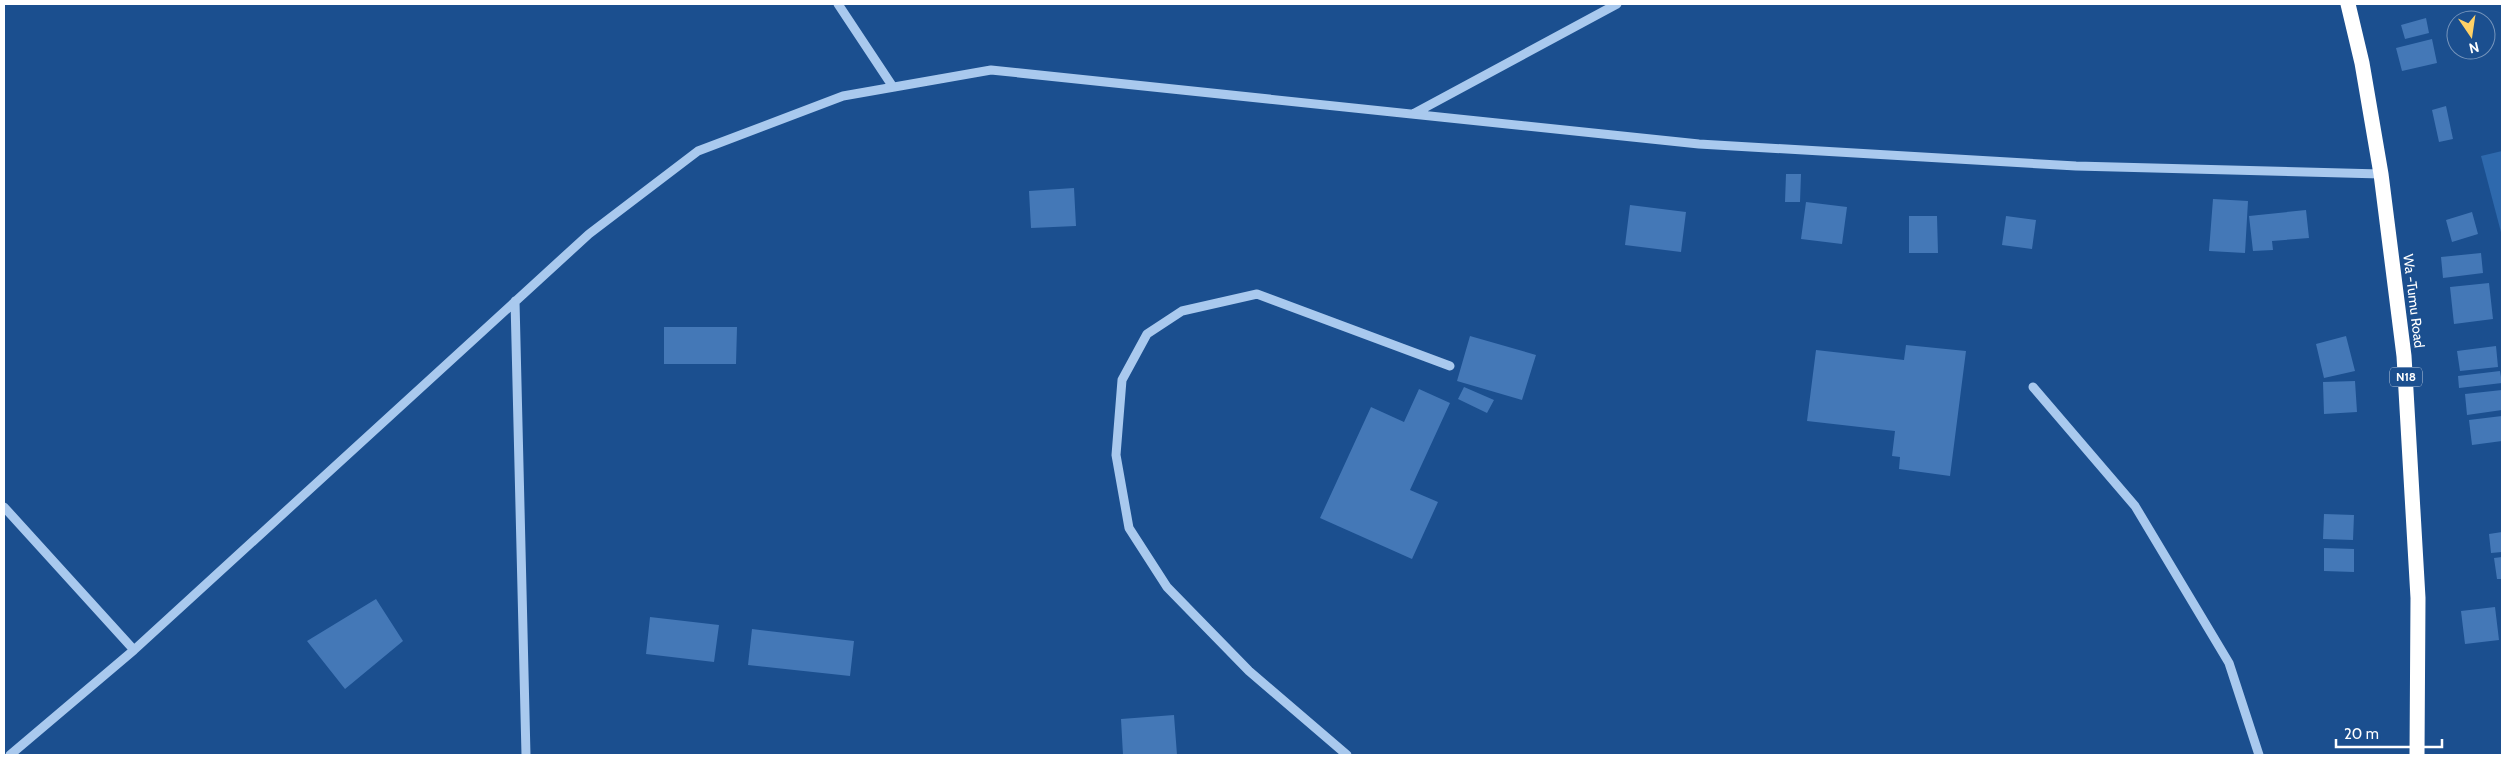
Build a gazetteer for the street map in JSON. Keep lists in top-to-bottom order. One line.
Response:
{"streets":{"highway":["Wa -Tumu Road","N18"]},"scale_bar":"20 m","north":"bottom"}
